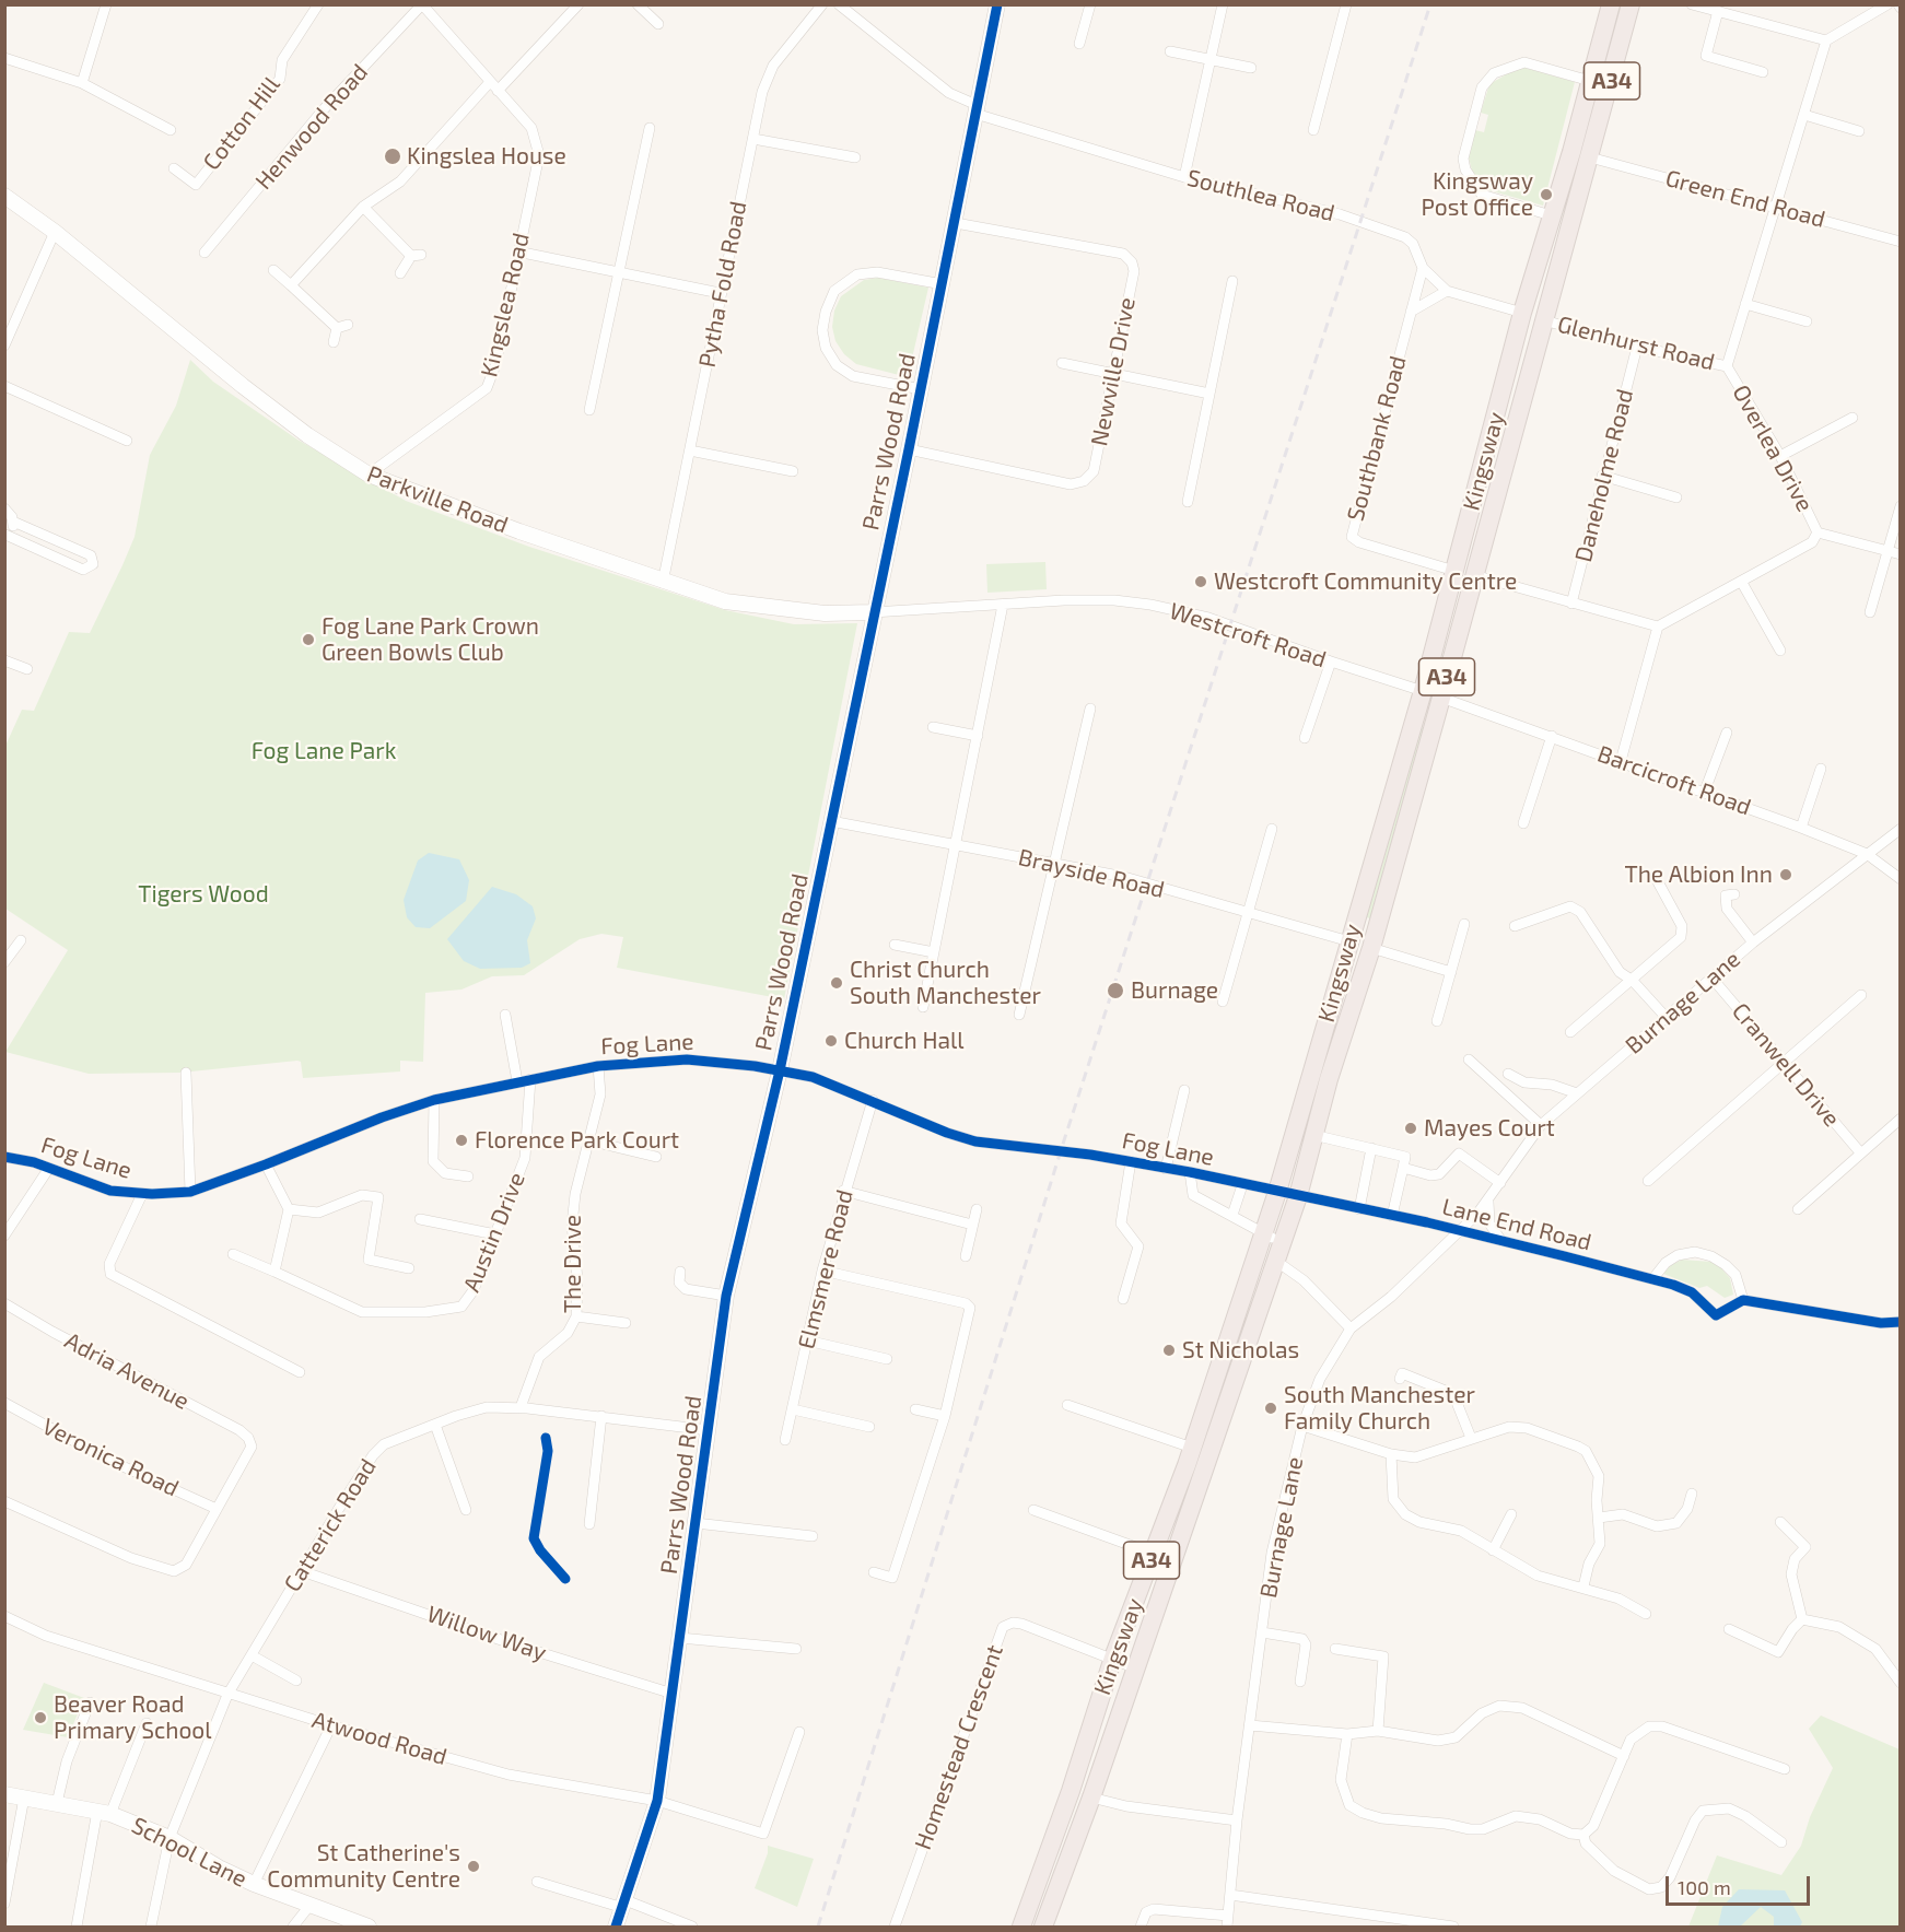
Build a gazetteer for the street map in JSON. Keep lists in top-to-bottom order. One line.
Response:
{"streets":{"highway":["A34","Kingsway"],"street":["Cotton Hill","Henwood Road","Southlea Road","Green End Road","Pytha Fold Road","Kingslea Road","Glenhurst Road","Newville Drive","Southbank Road","Parrs Wood Road","Overlea Drive","Daneholme Road","Parkville Road","Westcroft Road","Barcicroft Road","Brayside Road","Burnage Lane","Fog Lane","Cranwell Drive","Lane End Road","Austin Drive","The Drive","Elmsmere Road","Adria Avenue","Veronica Road","Catterick Road","Willow Way","Atwood Road","Homestead Crescent","School Lane"]},"crossings":[["Henwood Road","Kingslea Road"],["Southlea Road","Southbank Road"],["Southlea Road","Parrs Wood Road"],["Southlea Road","Kingsway"],["Green End Road","Overlea Drive"],["Green End Road","Kingsway"],["Pytha Fold Road","Parkville Road"],["Kingslea Road","Parkville Road"],["Glenhurst Road","Overlea Drive"],["Glenhurst Road","Kingsway"],["Glenhurst Road","Daneholme Road"],["Newville Drive","Parrs Wood Road"],["Southbank Road","Kingsway"],["Parrs Wood Road","Parkville Road"],["Parrs Wood Road","Westcroft Road"],["Parrs Wood Road","Brayside Road"],["Parrs Wood Road","Fog Lane"],["Parrs Wood Road","Catterick Road"],["Parrs Wood Road","Willow Way"],["Parrs Wood Road","Atwood Road"],["Kingsway","Westcroft Road"],["Kingsway","Barcicroft Road"],["Kingsway","Brayside Road"],["Kingsway","Fog Lane"],["Kingsway","Lane End Road"],["Kingsway","Homestead Crescent"],["Parkville Road","Westcroft Road"],["Barcicroft Road","Burnage Lane"],["Burnage Lane","Cranwell Drive"],["Burnage Lane","Lane End Road"],["Fog Lane","Lane End Road"],["Fog Lane","Austin Drive"],["Fog Lane","The Drive"],["Fog Lane","Elmsmere Road"],["The Drive","Catterick Road"],["Adria Avenue","Veronica Road"],["Catterick Road","Willow Way"],["Catterick Road","Atwood Road"],["Catterick Road","School Lane"]],"parks":["Fog Lane Park","Tigers Wood"],"places":["Kingslea House","Kingsway Post Office","Westcroft Community Centre","Fog Lane Park Crown Green Bowls Club","The Albion Inn","Christ Church South Manchester","Burnage","Church Hall","Mayes Court","Florence Park Court","St Nicholas","South Manchester Family Church","Beaver Road Primary School","St Catherine's Community Centre"],"scale_bar":"100 m"}
